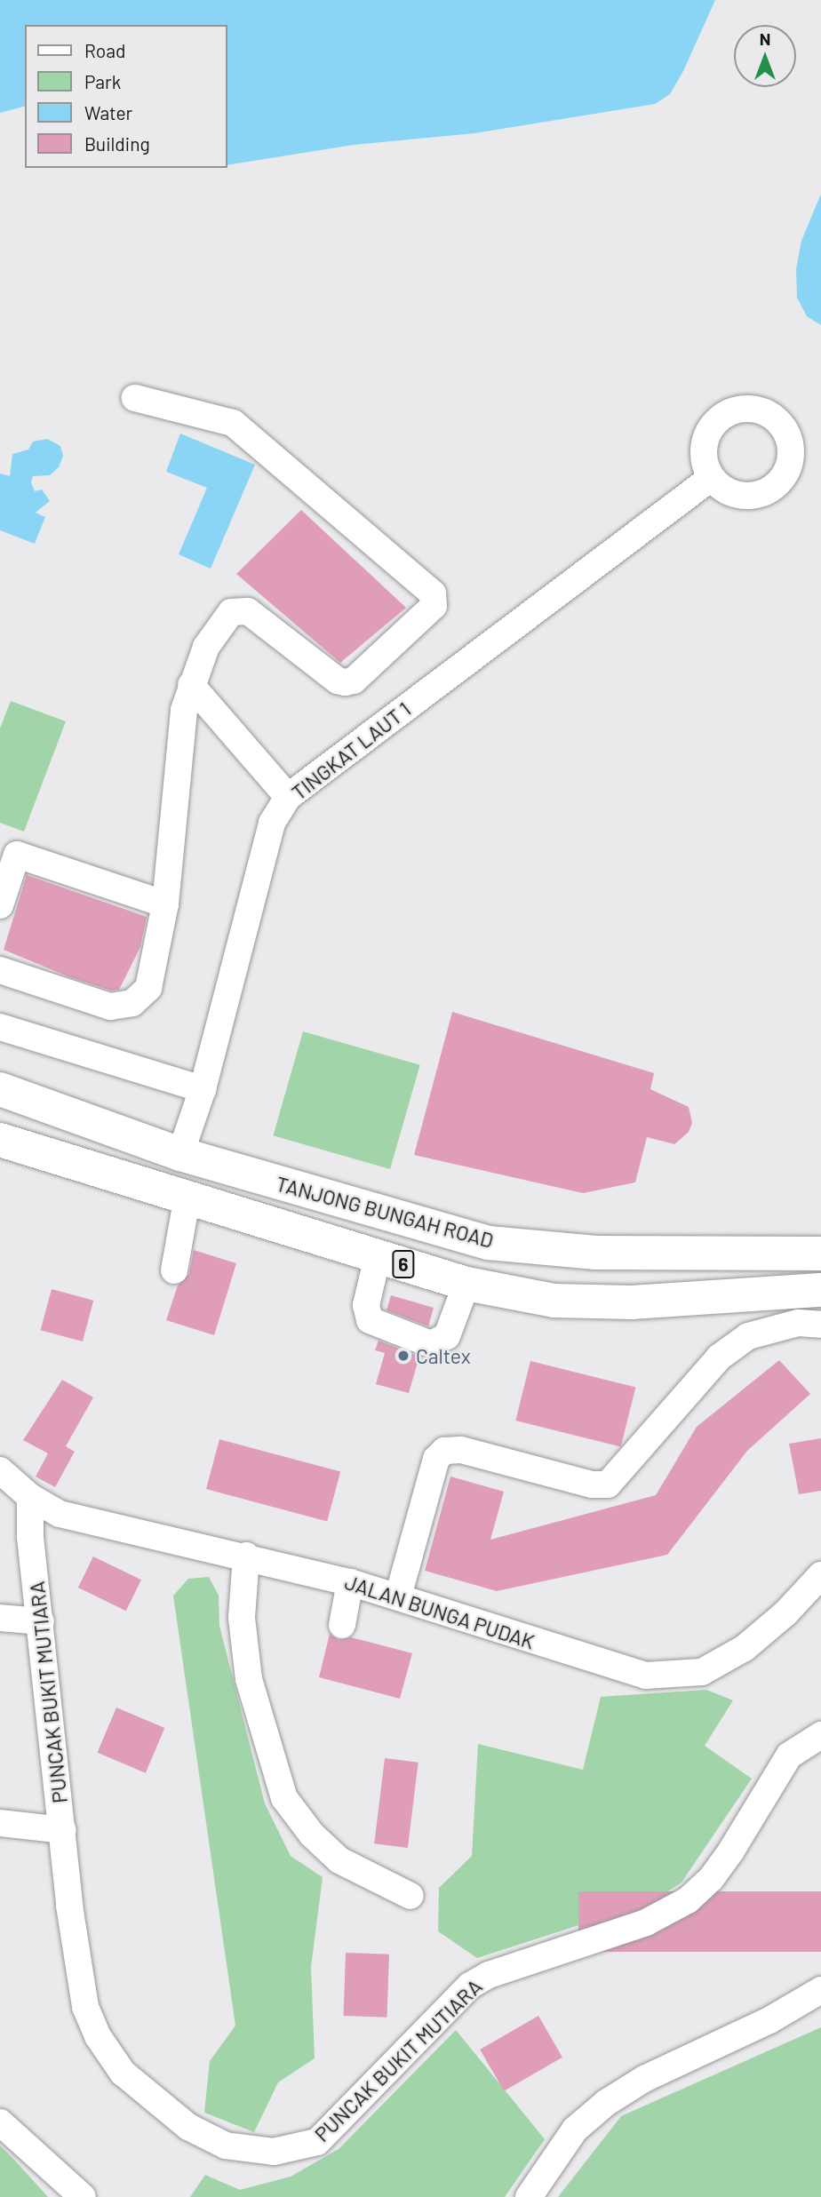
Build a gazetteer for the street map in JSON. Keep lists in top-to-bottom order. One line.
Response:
{"streets":{"main road":["TANJONG BUNGAH ROAD","6"],"street":["TINGKAT LAUT 1","JALAN BUNGA PUDAK","PUNCAK BUKIT MUTIARA"]},"crossings":[["TINGKAT LAUT 1","TANJONG BUNGAH ROAD"],["JALAN BUNGA PUDAK","PUNCAK BUKIT MUTIARA"]],"places":["Caltex"],"legend":["Road","Park","Water","Building"],"north":"top"}
